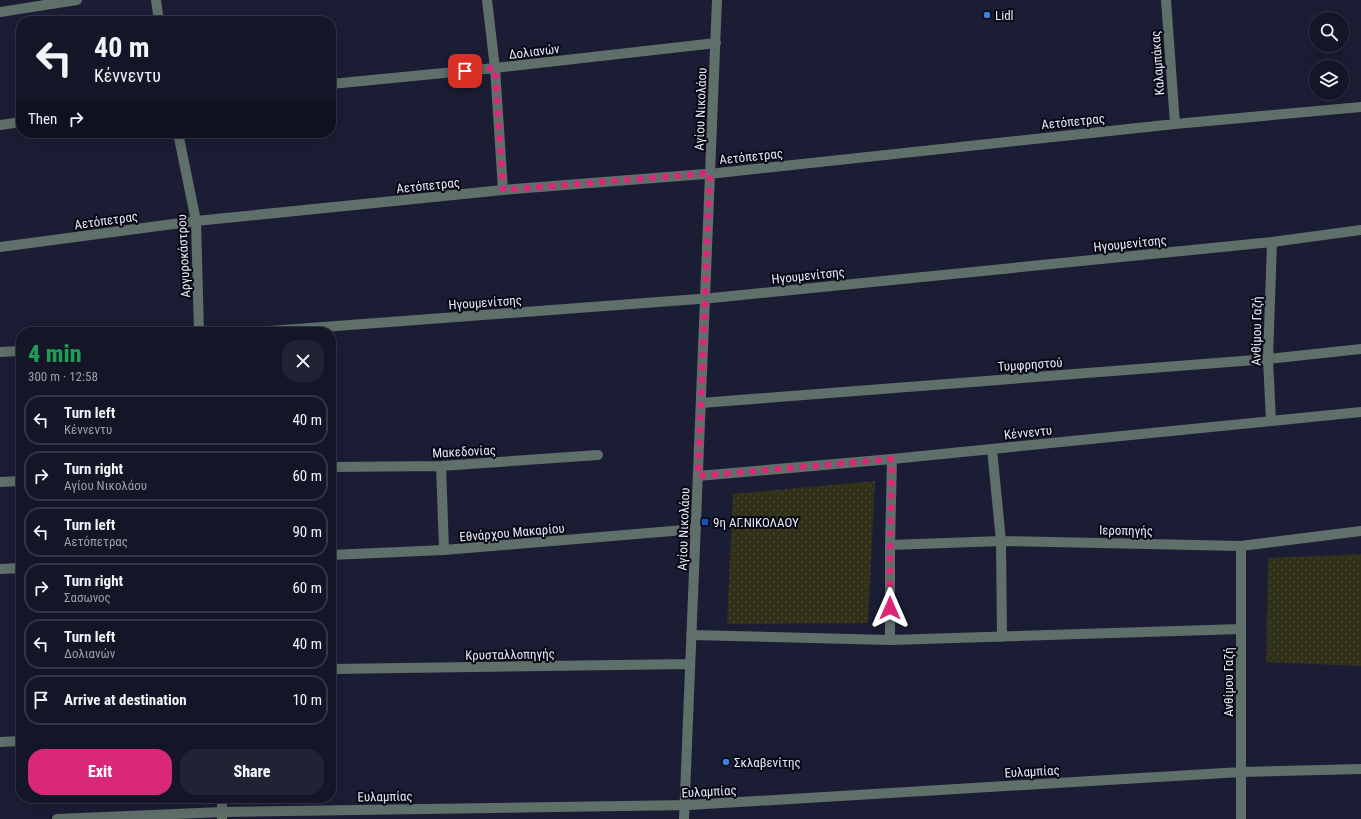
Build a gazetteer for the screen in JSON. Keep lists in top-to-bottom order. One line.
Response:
{"streets":{"street":["Δολιανών","Καλαμπάκας","Αγίου Νικολάου","Αετόπετρας","Ηγουμενίτσης","Αργυροκάστρου","Ανθίμου Γαζή","Τυμφρηστού","Κέννεντυ","Μακεδονίας","Ιεροπηγής","Εθνάρχου Μακαρίου","Κρυσταλλοπηγής","Ευλαμπίας"]},"crossings":[["Δολιανών","Αγίου Νικολάου"],["Καλαμπάκας","Αετόπετρας"],["Αγίου Νικολάου","Αετόπετρας"],["Αγίου Νικολάου","Ηγουμενίτσης"],["Αγίου Νικολάου","Τυμφρηστού"],["Αγίου Νικολάου","Κέννεντυ"],["Αγίου Νικολάου","Εθνάρχου Μακαρίου"],["Αγίου Νικολάου","Κρυσταλλοπηγής"],["Αγίου Νικολάου","Ευλαμπίας"],["Αετόπετρας","Αργυροκάστρου"],["Ηγουμενίτσης","Ανθίμου Γαζή"],["Ανθίμου Γαζή","Τυμφρηστού"],["Ανθίμου Γαζή","Κέννεντυ"],["Ανθίμου Γαζή","Ιεροπηγής"],["Ανθίμου Γαζή","Ευλαμπίας"]],"places":{"other":["Lidl","Σκλαβενίτης"],"transit":["9η ΑΓ.ΝΙΚΟΛΑΟΥ"]},"page":{"turn":["40 m","Κέννεντυ"],"then":"Then","heading":["4 min","300 m · 12:58"],"list":[{"name":"Turn left","note":"Κέννεντυ","value":"40 m"},{"name":"Turn right","note":"Αγίου Νικολάου","value":"60 m"},{"name":"Turn left","note":"Αετόπετρας","value":"90 m"},{"name":"Turn right","note":"Σασωνος","value":"60 m"},{"name":"Turn left","note":"Δολιανών","value":"40 m"},{"name":"Arrive at destination","value":"10 m"}],"buttons":["Exit","Share"]}}
